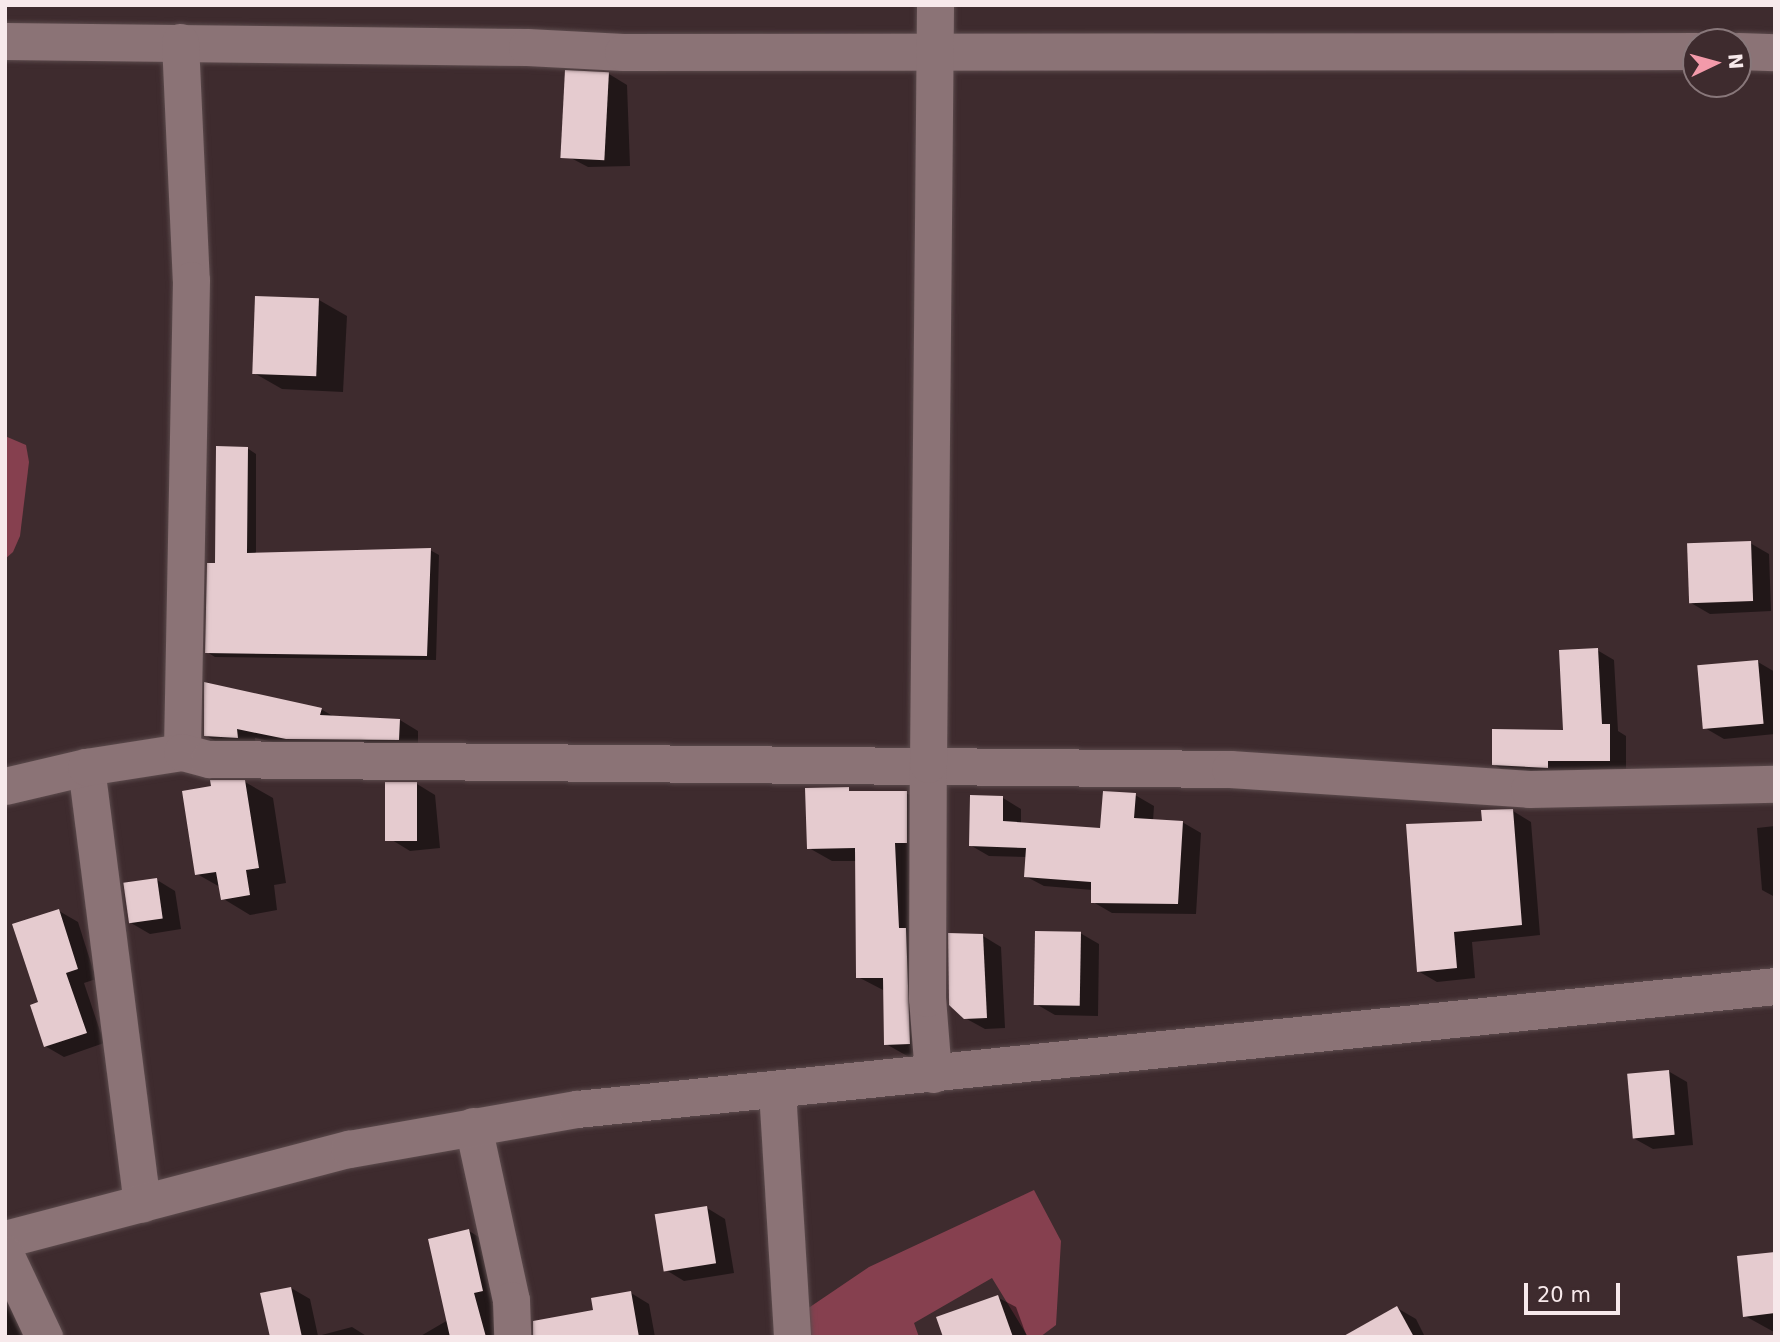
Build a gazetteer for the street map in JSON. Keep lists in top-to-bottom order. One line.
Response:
{"scale_bar":"20 m","north":"right"}
